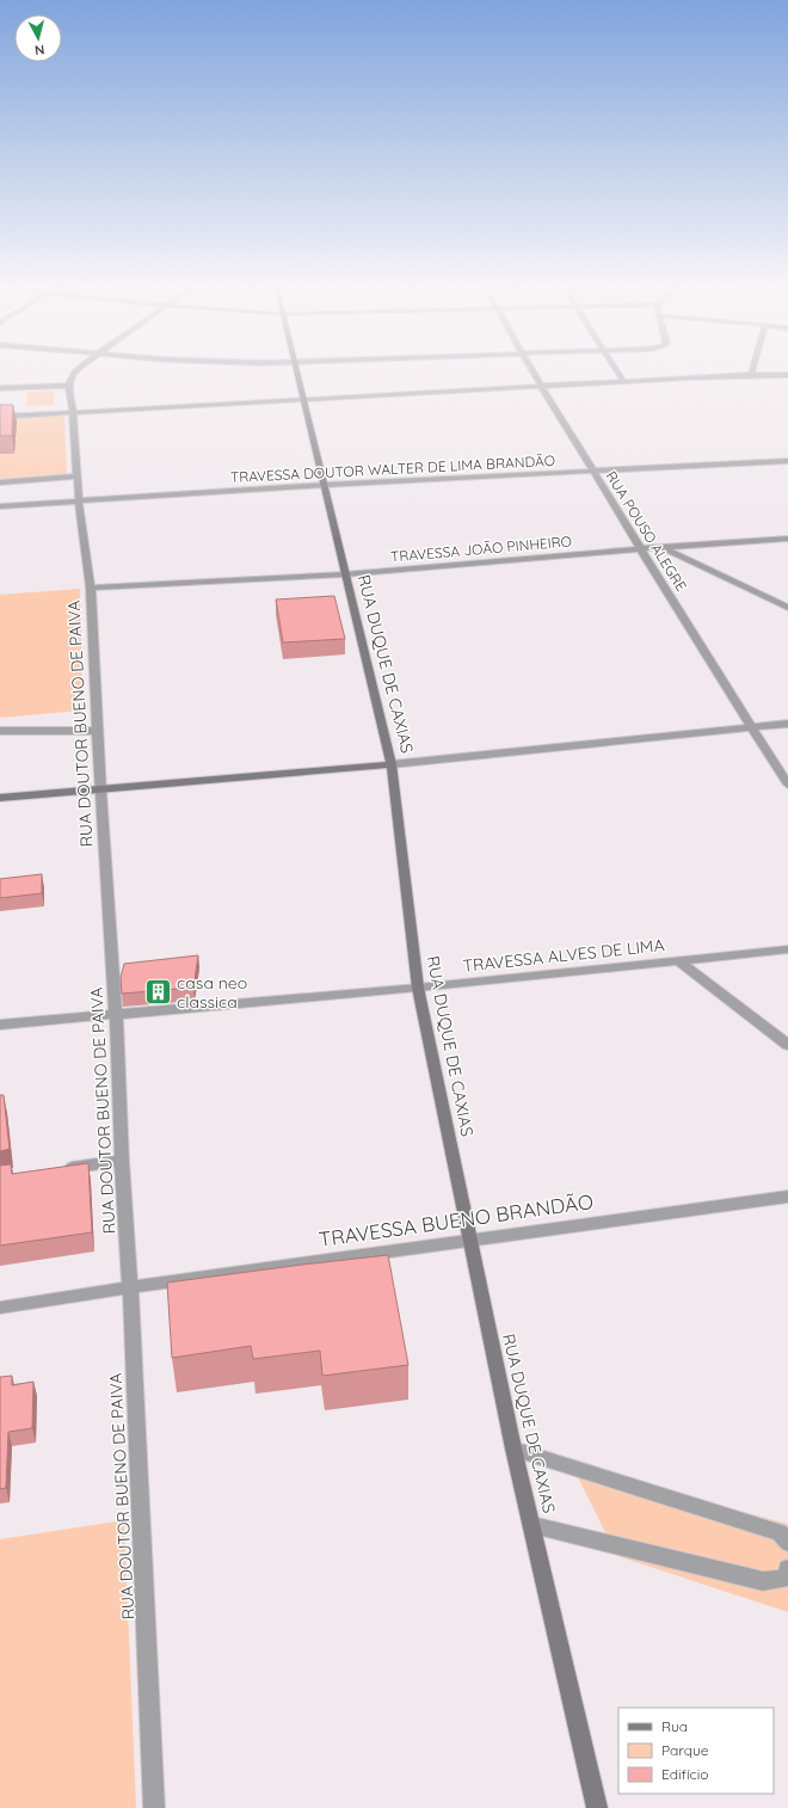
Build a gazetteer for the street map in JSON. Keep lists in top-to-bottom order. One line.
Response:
{"streets":{"street":["TRAVESSA DOUTOR WALTER DE LIMA BRANDÃO","RUA POUSO ALEGRE","TRAVESSA JOÃO PINHEIRO","RUA DUQUE DE CAXIAS","RUA DOUTOR BUENO DE PAIVA","TRAVESSA ALVES DE LIMA","TRAVESSA BUENO BRANDÃO"]},"crossings":[["TRAVESSA DOUTOR WALTER DE LIMA BRANDÃO","RUA POUSO ALEGRE"],["TRAVESSA DOUTOR WALTER DE LIMA BRANDÃO","RUA DUQUE DE CAXIAS"],["TRAVESSA DOUTOR WALTER DE LIMA BRANDÃO","RUA DOUTOR BUENO DE PAIVA"],["RUA POUSO ALEGRE","TRAVESSA JOÃO PINHEIRO"],["TRAVESSA JOÃO PINHEIRO","RUA DUQUE DE CAXIAS"],["TRAVESSA JOÃO PINHEIRO","RUA DOUTOR BUENO DE PAIVA"],["RUA DUQUE DE CAXIAS","TRAVESSA ALVES DE LIMA"],["RUA DUQUE DE CAXIAS","TRAVESSA BUENO BRANDÃO"],["RUA DOUTOR BUENO DE PAIVA","TRAVESSA ALVES DE LIMA"],["RUA DOUTOR BUENO DE PAIVA","TRAVESSA BUENO BRANDÃO"]],"places":{"building":["casa neo classica"]},"legend":["Rua","Parque","Edifício"],"north":"bottom"}
